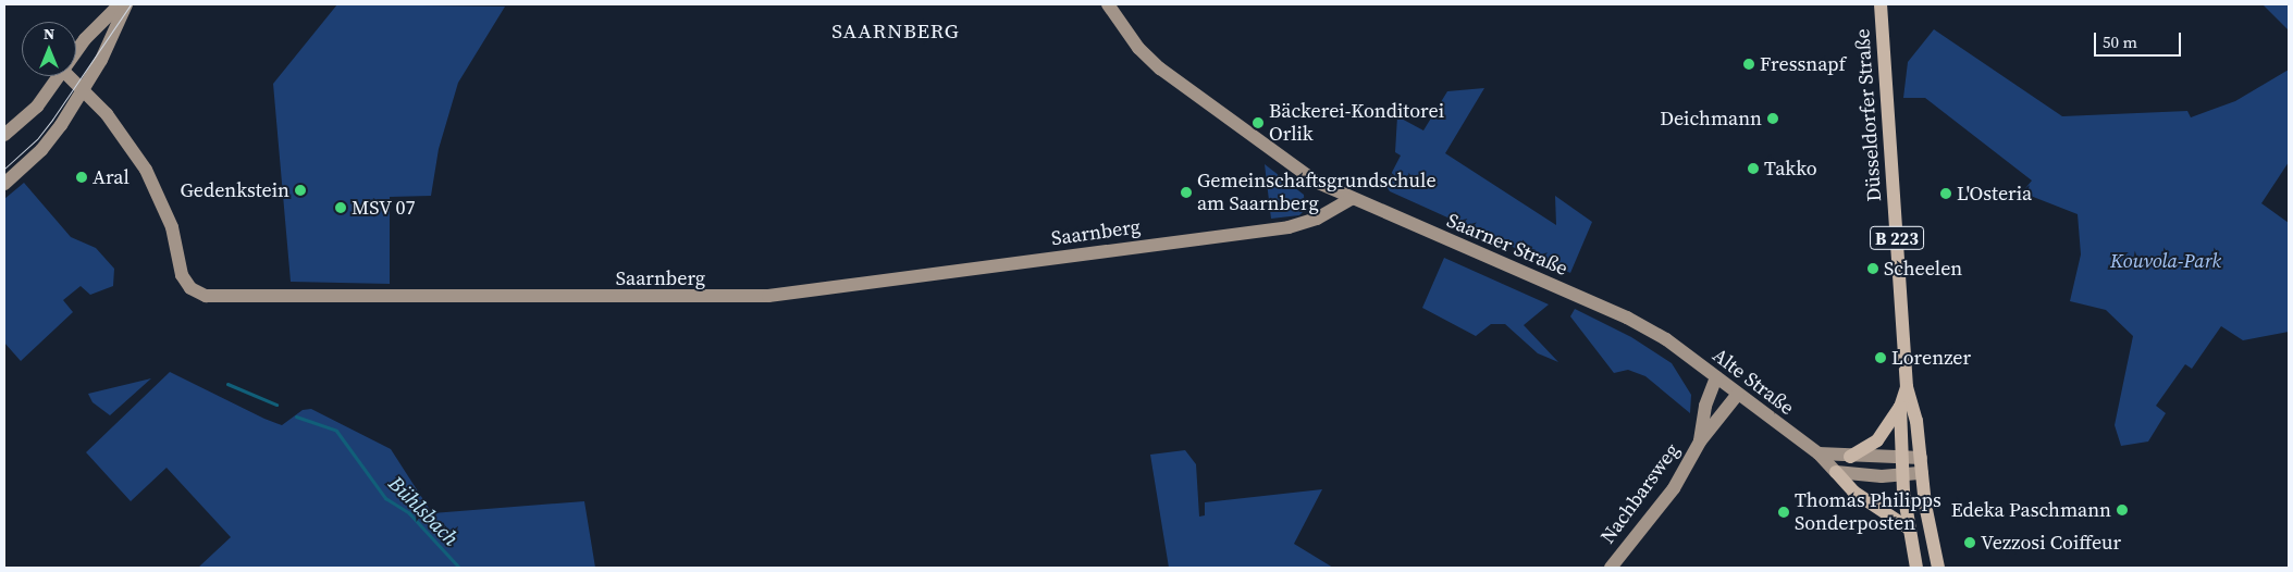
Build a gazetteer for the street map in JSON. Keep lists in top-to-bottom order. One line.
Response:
{"streets":{"main road":["Düsseldorfer Straße","B 223"],"street":["Saarnberg","Saarner Straße","Alte Straße","Nachbarsweg"]},"crossings":[["Düsseldorfer Straße","B 223"],["Saarnberg","Saarner Straße"],["Saarner Straße","Alte Straße"],["Alte Straße","Nachbarsweg"]],"districts":["SAARNBERG"],"water":["Bühlsbach"],"parks":["Kouvola-Park"],"places":["Fressnapf","Deichmann","Bäckerei-Konditorei Orlik","Takko","Aral","Gedenkstein","Gemeinschaftsgrundschule am Saarnberg","L'Osteria","MSV 07","Scheelen","Lorenzer","Edeka Paschmann","Thomas Philipps Sonderposten","Vezzosi Coiffeur"],"scale_bar":"50 m","north":"top"}
